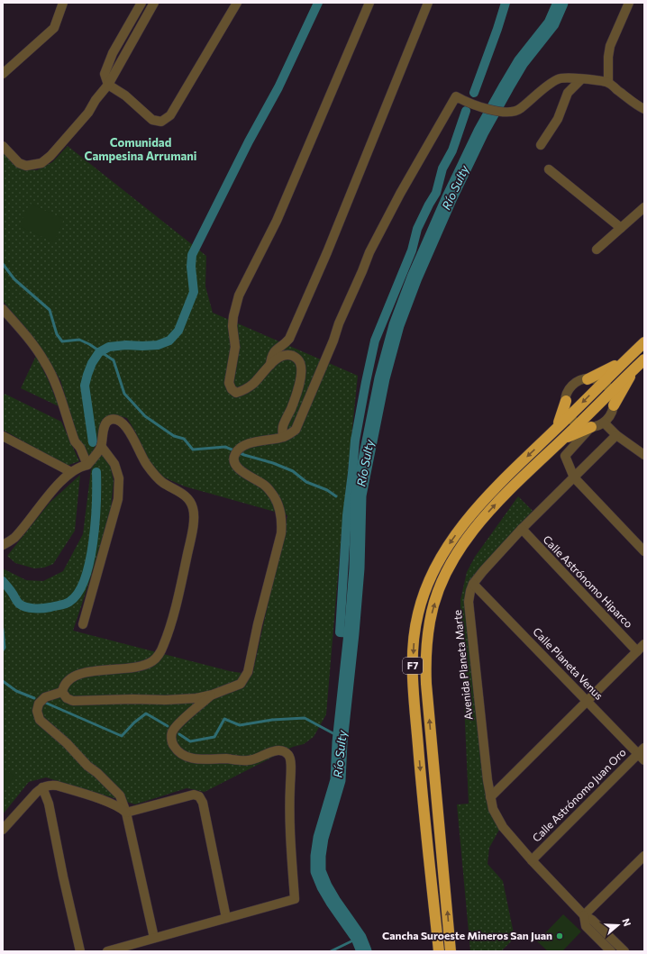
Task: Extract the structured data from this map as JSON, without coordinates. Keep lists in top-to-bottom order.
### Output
{
  "streets": {
    "highway": ["F7"],
    "street": [
      "Calle Astrónomo Hiparco",
      "Calle Planeta Venus",
      "Avenida Planeta Marte",
      "Calle Astrónomo Juan Oro"
    ]
  },
  "crossings": [
    ["Calle Astrónomo Hiparco", "Avenida Planeta Marte"],
    ["Calle Planeta Venus", "Avenida Planeta Marte"],
    ["Calle Planeta Venus", "Calle Astrónomo Juan Oro"],
    ["Avenida Planeta Marte", "Calle Astrónomo Juan Oro"]
  ],
  "districts": ["Comunidad Campesina Arrumani"],
  "water": ["Río Sulty"],
  "places": ["Cancha Suroeste Mineros San Juan"],
  "north": "right"
}
